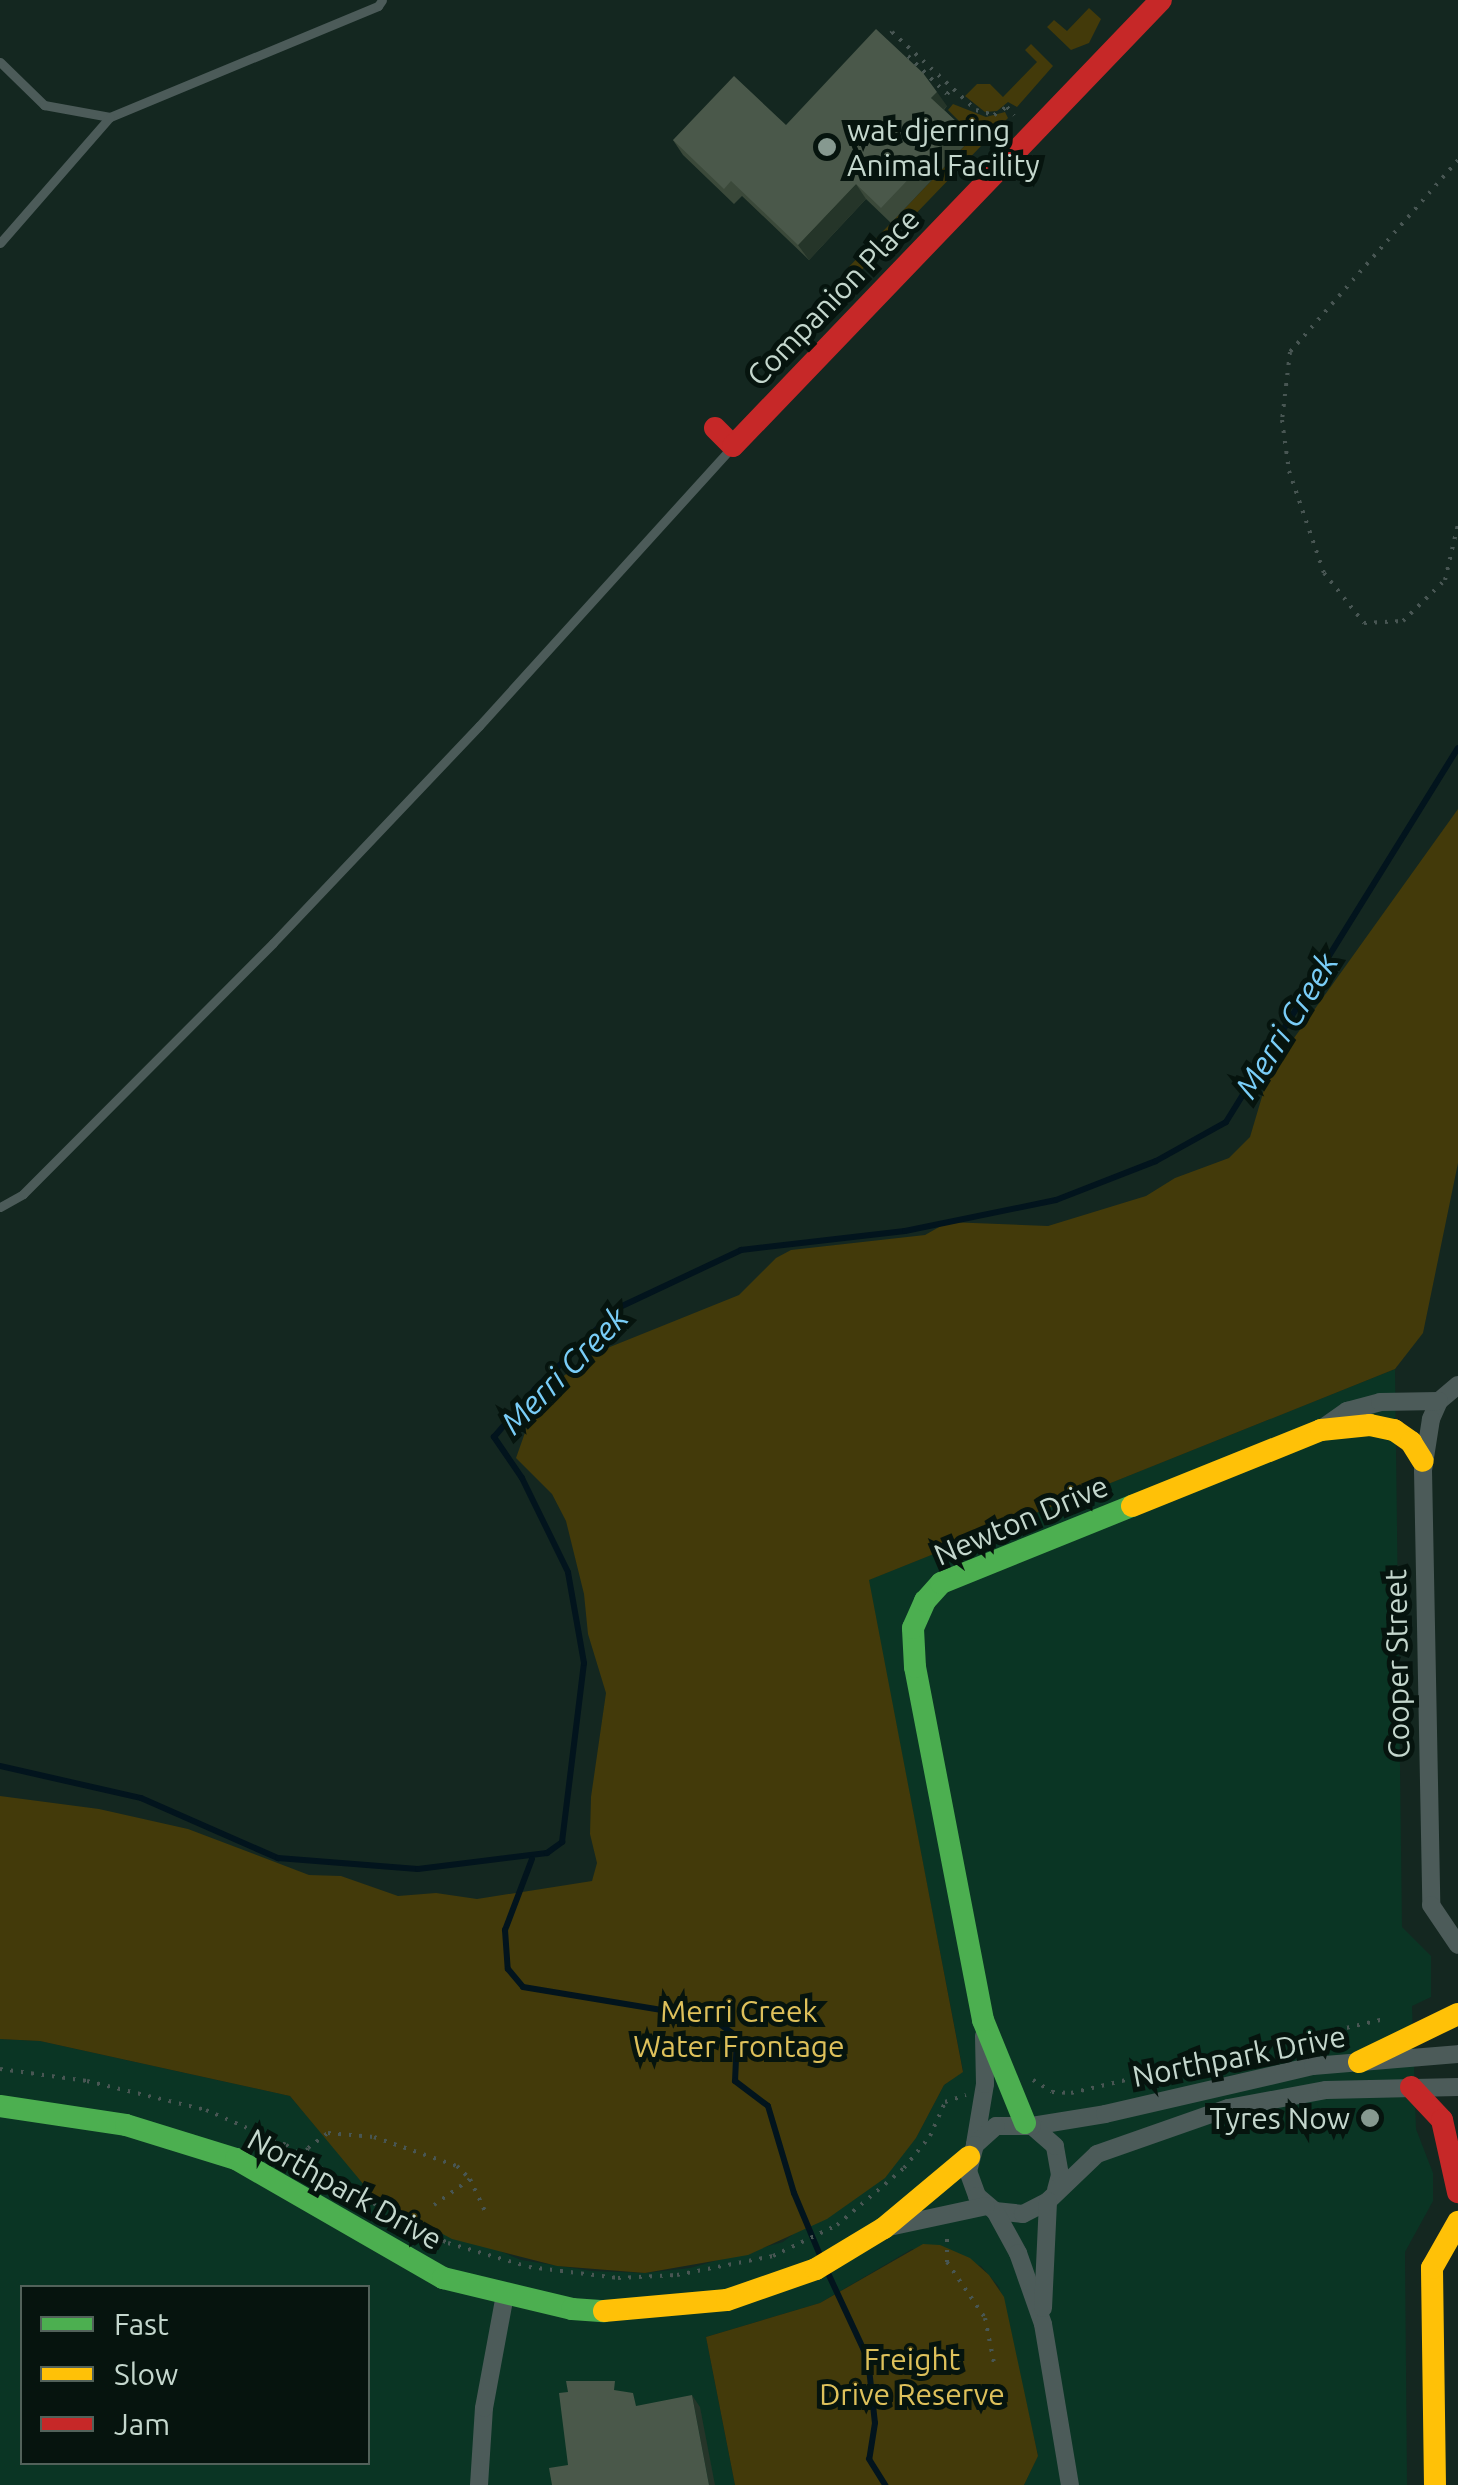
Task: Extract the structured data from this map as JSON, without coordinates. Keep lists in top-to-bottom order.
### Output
{
  "streets": {
    "street": [
      "Companion Place",
      "Newton Drive",
      "Cooper Street",
      "Northpark Drive"
    ]
  },
  "crossings": [
    ["Newton Drive", "Cooper Street"],
    ["Newton Drive", "Northpark Drive"]
  ],
  "water": ["Merri Creek"],
  "parks": ["Merri Creek Water Frontage", "Freight Drive Reserve"],
  "places": ["wat djerring Animal Facility", "Tyres Now"],
  "legend": ["Fast", "Slow", "Jam"]
}
